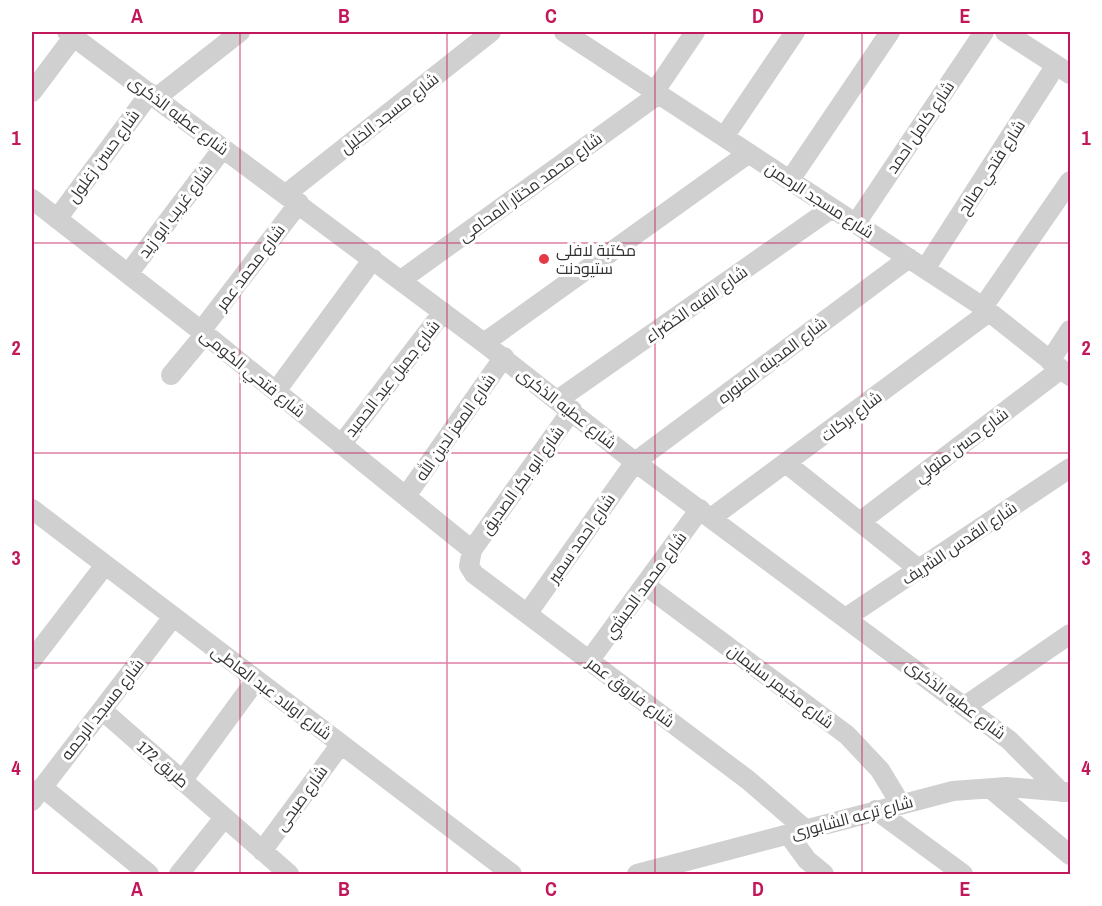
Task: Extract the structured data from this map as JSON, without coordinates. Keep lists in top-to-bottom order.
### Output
{
  "streets": {
    "street": [
      "شارع مسجد الخليل",
      "شارع عطيه الذكرى",
      "شارع كامل احمد",
      "شارع حسن زغلول",
      "شارع فتحي صالح",
      "شارع محمد مختار المحامى",
      "شارع مسجد الرحمن",
      "شارع غريب ابو زيد",
      "شارع محمد عمر",
      "شارع القبه الخضراء",
      "شارع المدينه المنوره",
      "شارع فتحي الكومى",
      "شارع جميل عبد الحميد",
      "شارع بركات",
      "شارع المعز لدين الله",
      "شارع حسن متولي",
      "شارع ابو بكر الصديق",
      "شارع احمد سمير",
      "شارع القدس الشريف",
      "شارع محمد الحبشي",
      "شارع مخيمر سليمان",
      "شارع اولاد عبد العاطى",
      "شارع فاروق عمر",
      "شارع مسجد الرحمه",
      "طريق 172",
      "شارع صبحى",
      "شارع ترعه الشابورى"
    ]
  },
  "crossings": [
    ["شارع مسجد الخليل", "شارع عطيه الذكرى"],
    ["شارع مسجد الخليل", "شارع محمد عمر"],
    ["شارع عطيه الذكرى", "شارع حسن زغلول"],
    ["شارع عطيه الذكرى", "شارع محمد مختار المحامى"],
    ["شارع عطيه الذكرى", "شارع غريب ابو زيد"],
    ["شارع عطيه الذكرى", "شارع محمد عمر"],
    ["شارع عطيه الذكرى", "شارع القبه الخضراء"],
    ["شارع عطيه الذكرى", "شارع المدينه المنوره"],
    ["شارع عطيه الذكرى", "شارع جميل عبد الحميد"],
    ["شارع عطيه الذكرى", "شارع بركات"],
    ["شارع عطيه الذكرى", "شارع المعز لدين الله"],
    ["شارع عطيه الذكرى", "شارع ابو بكر الصديق"],
    ["شارع عطيه الذكرى", "شارع احمد سمير"],
    ["شارع عطيه الذكرى", "شارع القدس الشريف"],
    ["شارع عطيه الذكرى", "شارع محمد الحبشي"],
    ["شارع عطيه الذكرى", "شارع ترعه الشابورى"],
    ["شارع كامل احمد", "شارع مسجد الرحمن"],
    ["شارع حسن زغلول", "شارع فتحي الكومى"],
    ["شارع فتحي صالح", "شارع مسجد الرحمن"],
    ["شارع فتحي صالح", "شارع المدينه المنوره"],
    ["شارع محمد مختار المحامى", "شارع مسجد الرحمن"],
    ["شارع مسجد الرحمن", "شارع القبه الخضراء"],
    ["شارع مسجد الرحمن", "شارع المدينه المنوره"],
    ["شارع مسجد الرحمن", "شارع بركات"],
    ["شارع مسجد الرحمن", "شارع حسن متولي"],
    ["شارع غريب ابو زيد", "شارع فتحي الكومى"],
    ["شارع محمد عمر", "شارع فتحي الكومى"],
    ["شارع القبه الخضراء", "شارع ابو بكر الصديق"],
    ["شارع المدينه المنوره", "شارع احمد سمير"],
    ["شارع فتحي الكومى", "شارع جميل عبد الحميد"],
    ["شارع فتحي الكومى", "شارع المعز لدين الله"],
    ["شارع فتحي الكومى", "شارع ابو بكر الصديق"],
    ["شارع فتحي الكومى", "شارع فاروق عمر"],
    ["شارع بركات", "شارع محمد الحبشي"],
    ["شارع ابو بكر الصديق", "شارع فاروق عمر"],
    ["شارع احمد سمير", "شارع فاروق عمر"],
    ["شارع محمد الحبشي", "شارع مخيمر سليمان"],
    ["شارع محمد الحبشي", "شارع فاروق عمر"],
    ["شارع مخيمر سليمان", "شارع ترعه الشابورى"],
    ["شارع اولاد عبد العاطى", "شارع مسجد الرحمه"],
    ["شارع اولاد عبد العاطى", "شارع صبحى"],
    ["شارع فاروق عمر", "شارع ترعه الشابورى"],
    ["شارع مسجد الرحمه", "طريق 172"],
    ["طريق 172", "شارع صبحى"]
  ],
  "places": ["مكتبة لافلى ستيودنت"],
  "grid": {
    "columns": [
      "A",
      "B",
      "C",
      "D",
      "E"
    ],
    "rows": [
      "1",
      "2",
      "3",
      "4"
    ]
  }
}
